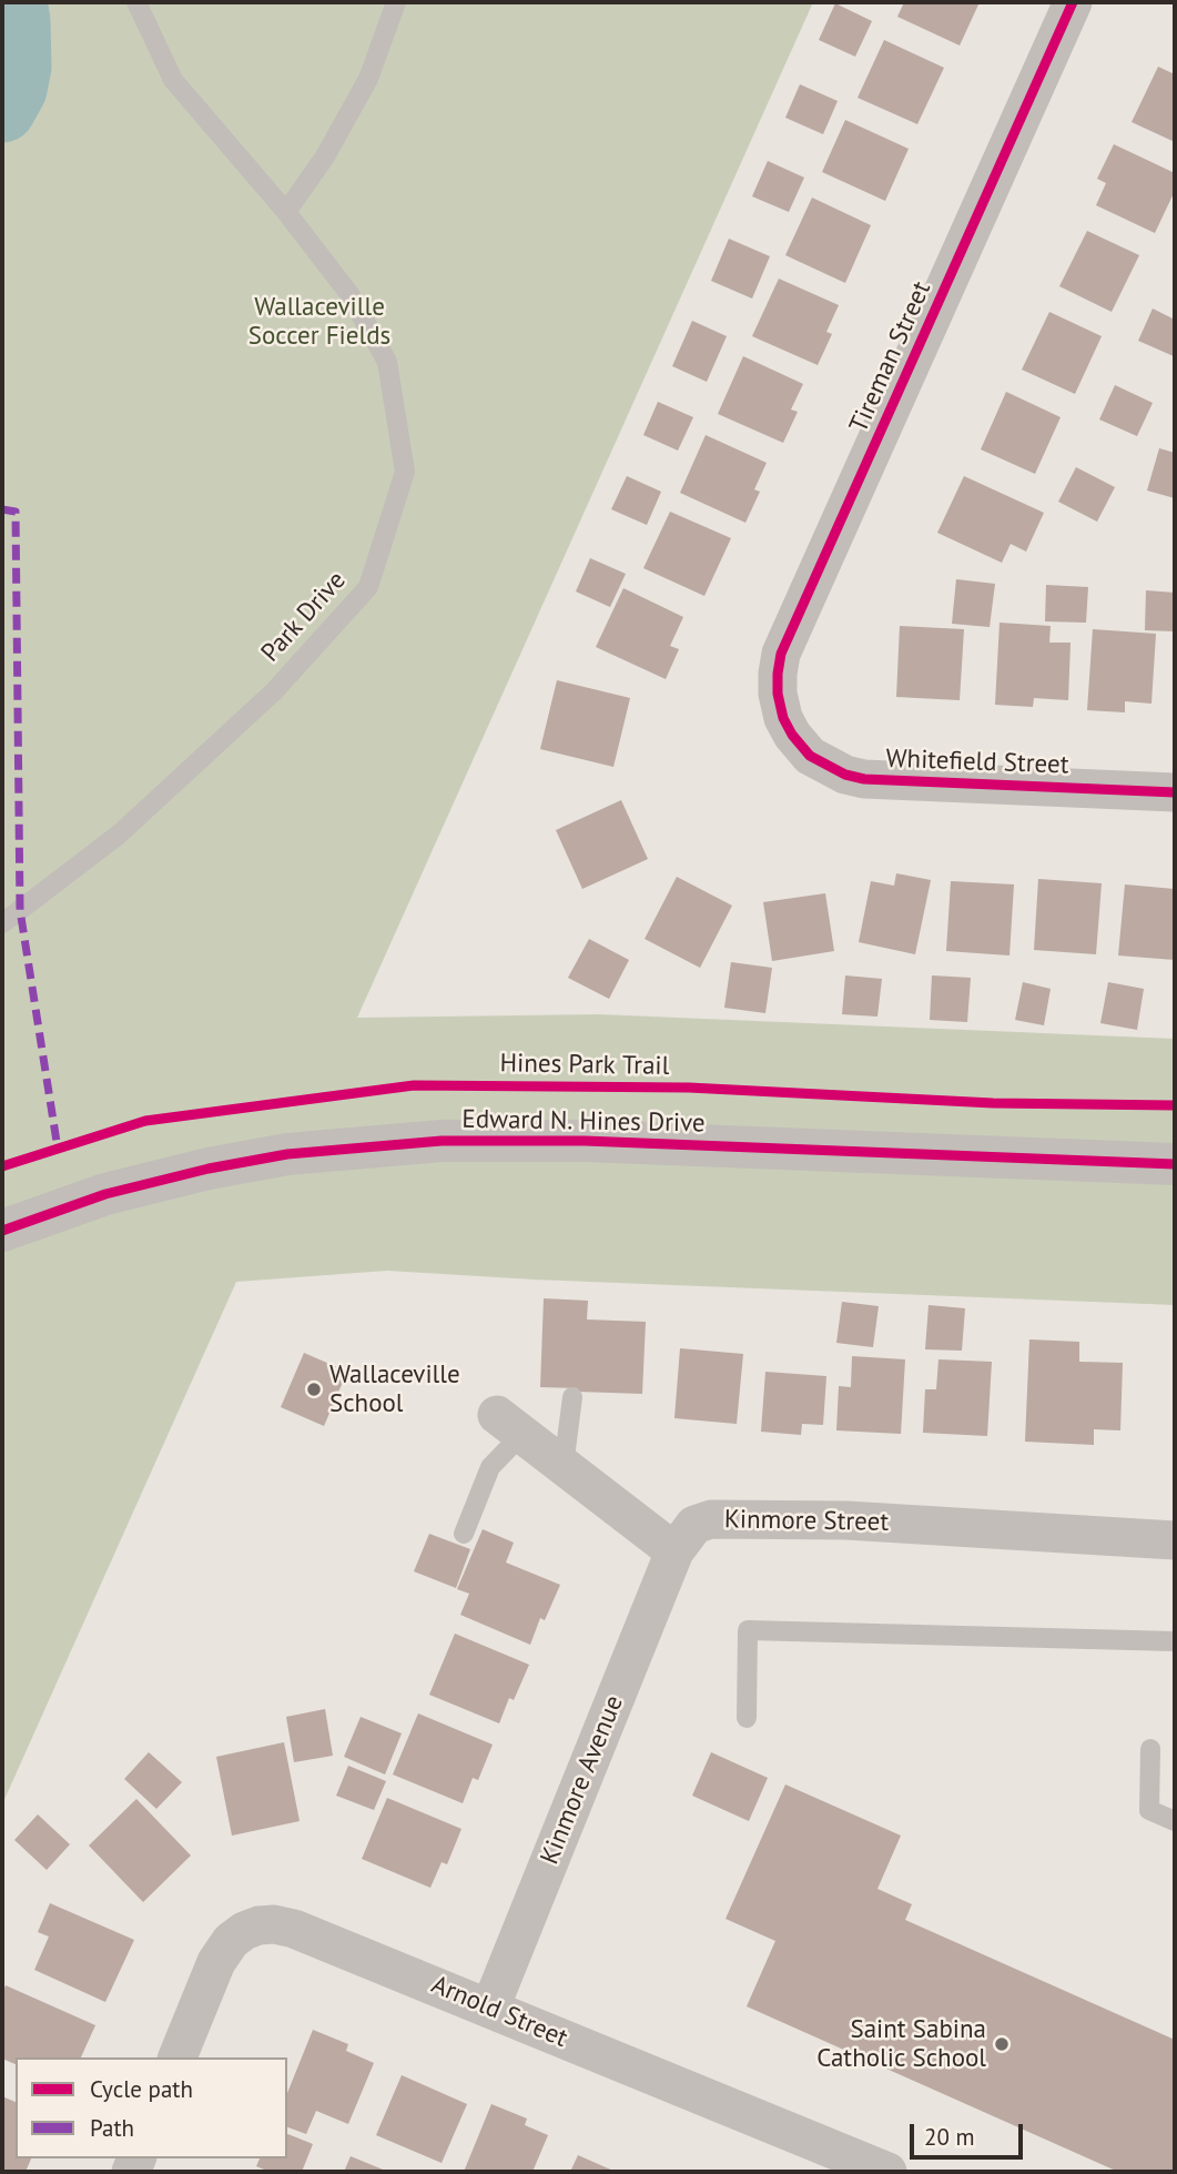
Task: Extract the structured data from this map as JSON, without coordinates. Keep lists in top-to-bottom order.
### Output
{
  "streets": {
    "street": [
      "Tireman Street",
      "Whitefield Street",
      "Edward N. Hines Drive",
      "Kinmore Street",
      "Kinmore Avenue",
      "Arnold Street"
    ],
    "lane": ["Park Drive"],
    "cycle path": ["Hines Park Trail"]
  },
  "crossings": [
    ["Tireman Street", "Whitefield Street"],
    ["Kinmore Street", "Kinmore Avenue"],
    ["Kinmore Avenue", "Arnold Street"]
  ],
  "parks": ["Wallaceville Soccer Fields"],
  "places": ["Wallaceville School", "Saint Sabina Catholic School"],
  "legend": ["Cycle path", "Path"],
  "scale_bar": "20 m"
}
